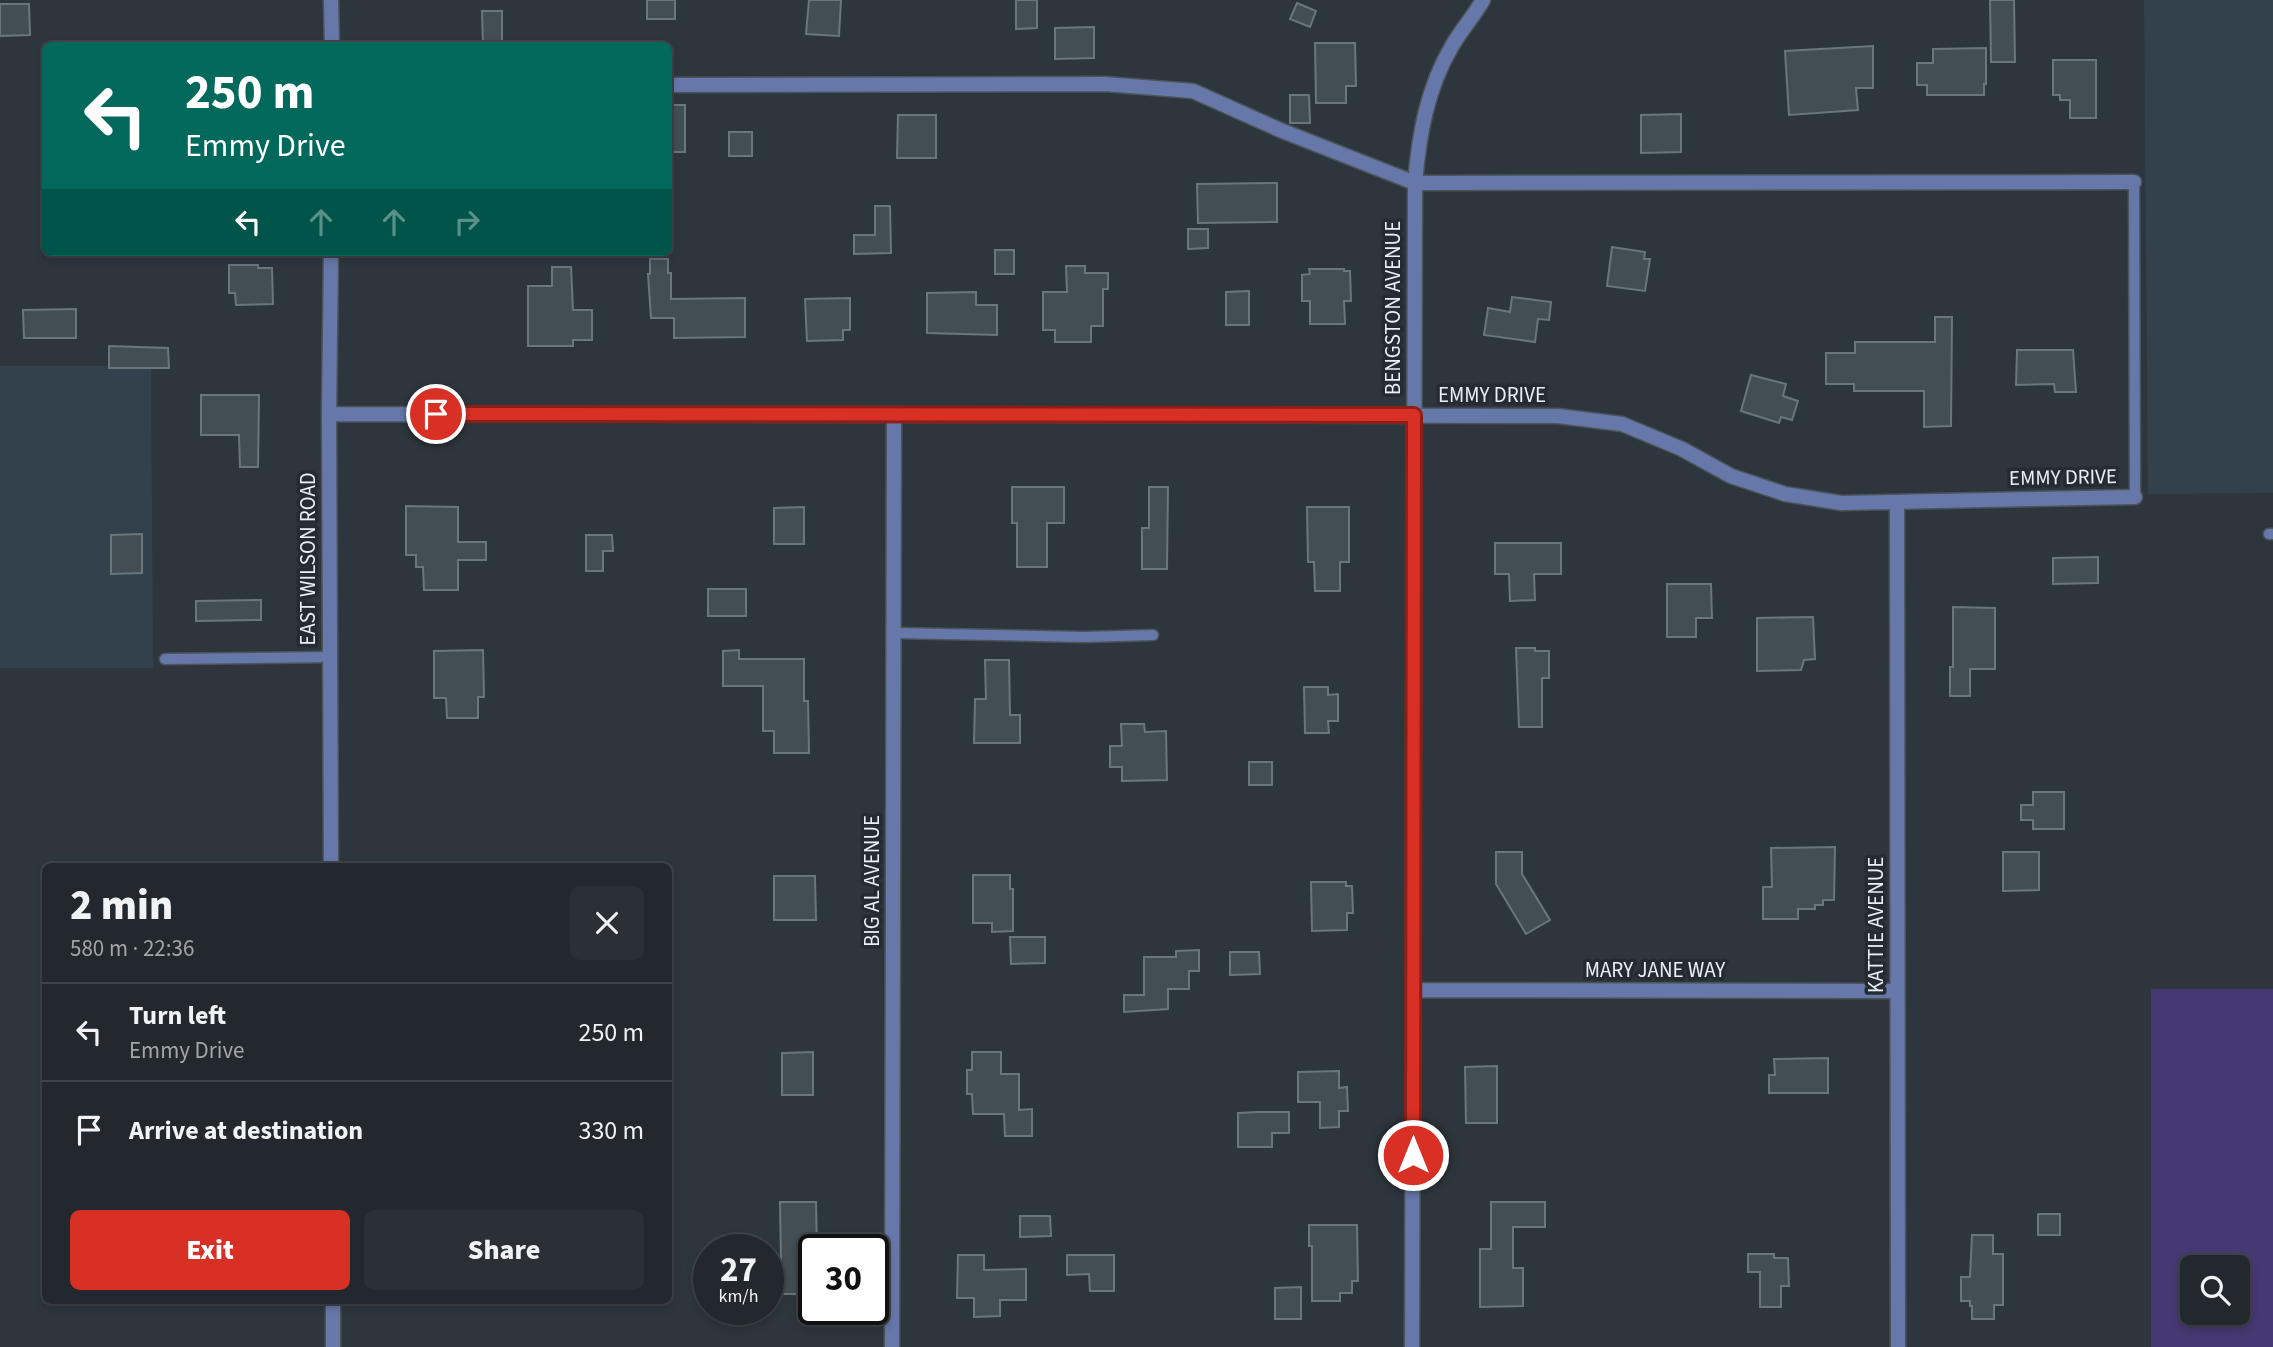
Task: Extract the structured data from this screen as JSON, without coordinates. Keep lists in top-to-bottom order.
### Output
{
  "streets": {
    "street": [
      "BENGSTON AVENUE",
      "EMMY DRIVE",
      "EAST WILSON ROAD",
      "BIG AL AVENUE",
      "KATTIE AVENUE",
      "MARY JANE WAY"
    ]
  },
  "crossings": [
    ["BENGSTON AVENUE", "EMMY DRIVE"],
    ["BENGSTON AVENUE", "MARY JANE WAY"],
    ["EMMY DRIVE", "EAST WILSON ROAD"],
    ["EMMY DRIVE", "BIG AL AVENUE"],
    ["EMMY DRIVE", "KATTIE AVENUE"],
    ["KATTIE AVENUE", "MARY JANE WAY"]
  ],
  "page": {
    "turn": ["250 m", "Emmy Drive"],
    "heading": ["2 min", "580 m · 22:36"],
    "list": [
      {
        "name": "Turn left",
        "note": "Emmy Drive",
        "value": "250 m"
      },
      {
        "name": "Arrive at destination",
        "value": "330 m"
      }
    ],
    "buttons": ["Exit", "Share"],
    "speed": "27 km/h",
    "limit": "30"
  }
}
